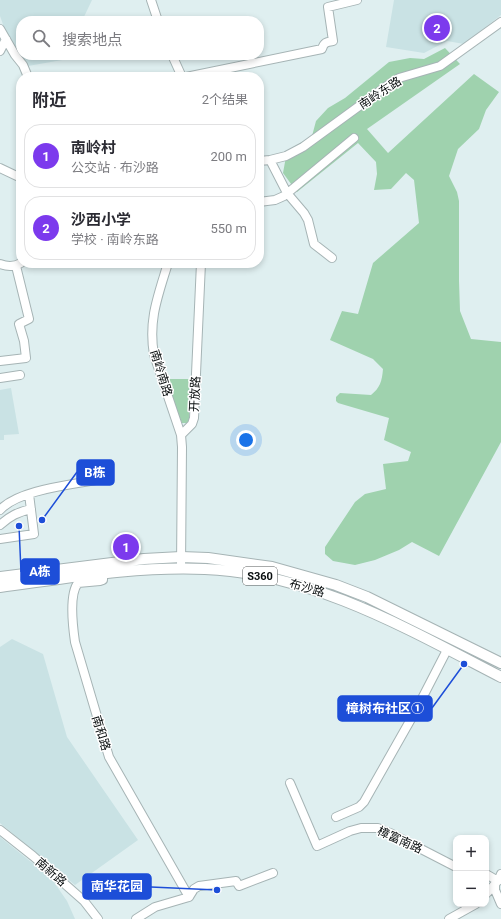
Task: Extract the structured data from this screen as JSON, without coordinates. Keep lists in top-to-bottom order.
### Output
{
  "streets": {
    "main road": ["S360", "布沙路"],
    "street": [
      "南岭东路",
      "南岭南路",
      "开放路",
      "南和路",
      "樟富南路",
      "南新路"
    ]
  },
  "crossings": [
    ["南岭南路", "开放路"],
    ["布沙路", "南和路"]
  ],
  "places": [
    "B栋",
    "A栋",
    "樟树布社区①",
    "南华花园"
  ],
  "page": {
    "pins": ["2", "1"],
    "search": "搜索地点",
    "heading": ["附近", "2个结果"],
    "list": [
      {
        "mark": "1",
        "name": "南岭村",
        "note": "公交站 · 布沙路",
        "value": "200 m"
      },
      {
        "mark": "2",
        "name": "沙西小学",
        "note": "学校 · 南岭东路",
        "value": "550 m"
      }
    ],
    "map_buttons": ["+", "−"]
  }
}
